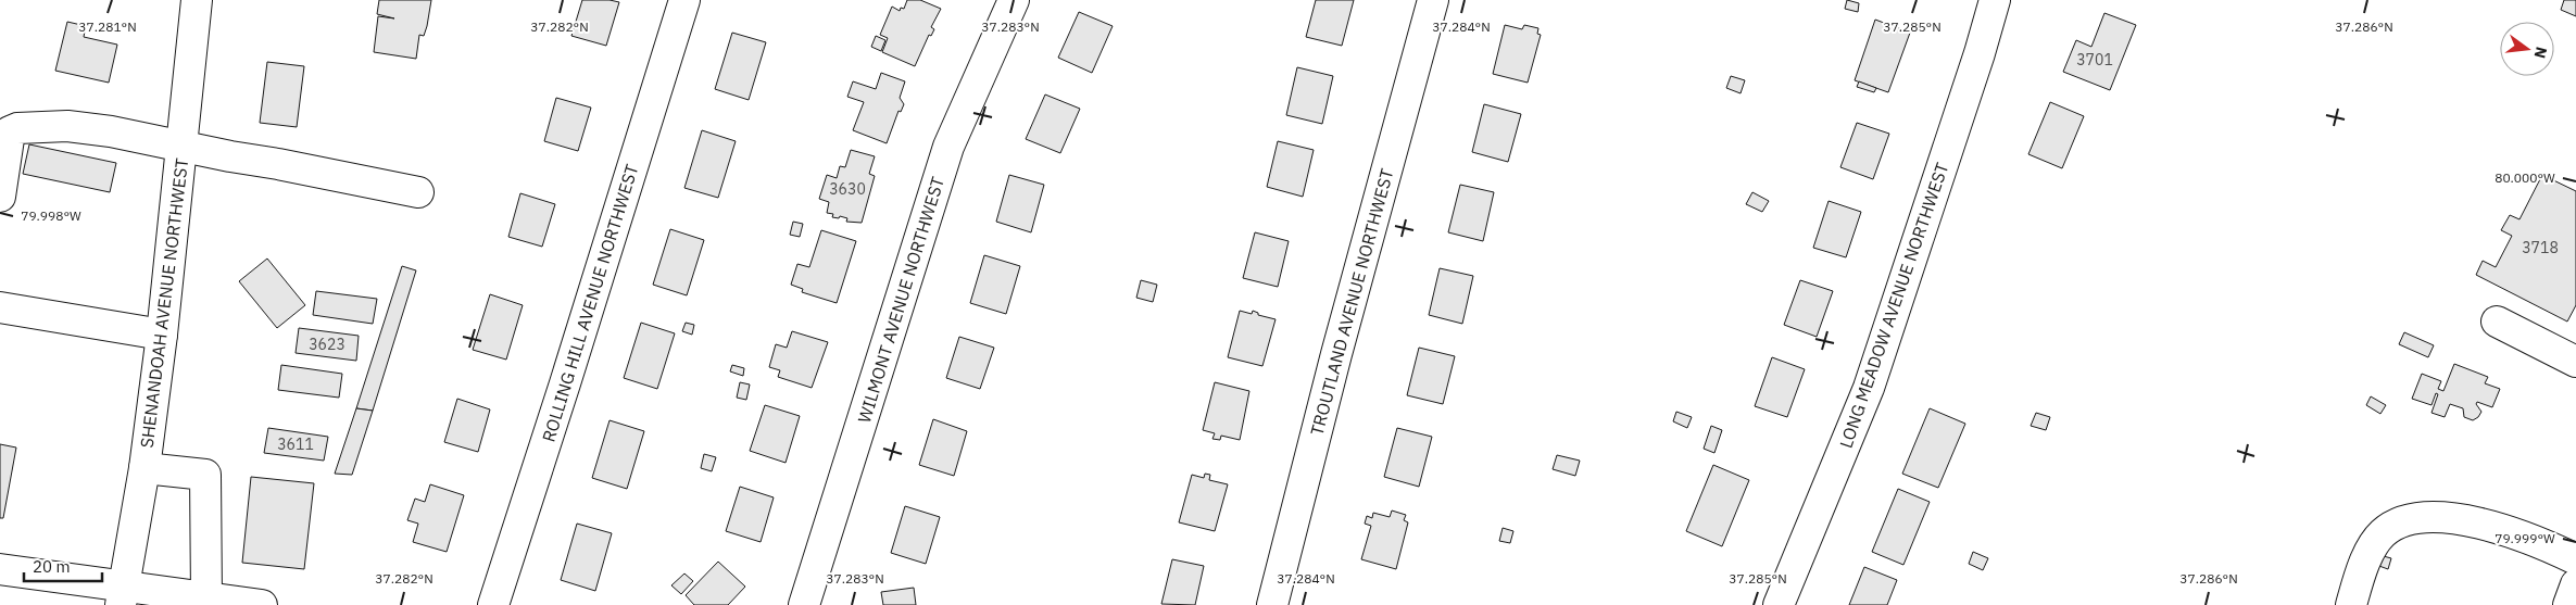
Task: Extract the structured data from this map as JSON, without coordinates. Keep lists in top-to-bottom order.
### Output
{
  "streets": {
    "street": [
      "WILMONT AVENUE NORTHWEST",
      "TROUTLAND AVENUE NORTHWEST",
      "SHENANDOAH AVENUE NORTHWEST",
      "ROLLING HILL AVENUE NORTHWEST",
      "LONG MEADOW AVENUE NORTHWEST"
    ]
  },
  "house_numbers": [
    "3701",
    "3630",
    "3718",
    "3623",
    "3611"
  ],
  "scale_bar": "20 m",
  "north": "right",
  "coordinates": [
    "37.281°N",
    "37.282°N",
    "37.283°N",
    "37.284°N",
    "37.285°N",
    "37.286°N",
    "80.000°W",
    "79.998°W",
    "79.999°W"
  ]
}
